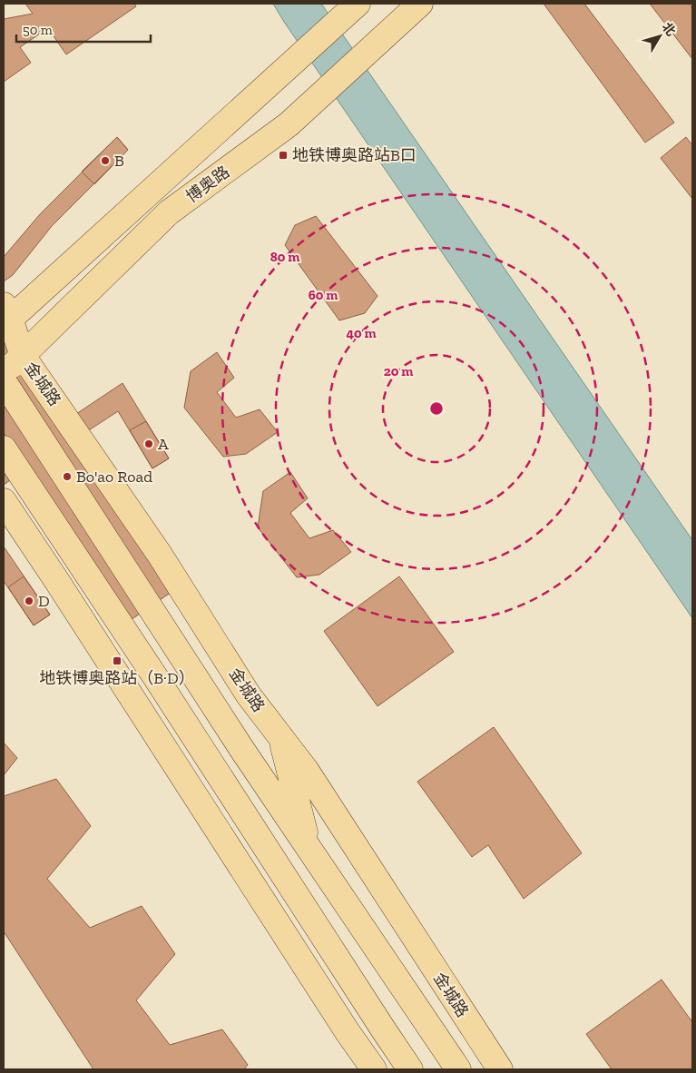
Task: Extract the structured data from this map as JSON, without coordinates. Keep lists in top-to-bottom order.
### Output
{
  "streets": {
    "main road": ["博奥路", "金城路"]
  },
  "crossings": [
    ["博奥路", "金城路"]
  ],
  "places": {
    "transit": ["地铁博奥路站B口", "地铁博奥路站（B·D）"],
    "other": [
      "B",
      "A",
      "Bo'ao Road",
      "D"
    ]
  },
  "scale_bar": "50 m",
  "north": "top right",
  "rings": [
    "80 m",
    "60 m",
    "40 m",
    "20 m"
  ]
}
